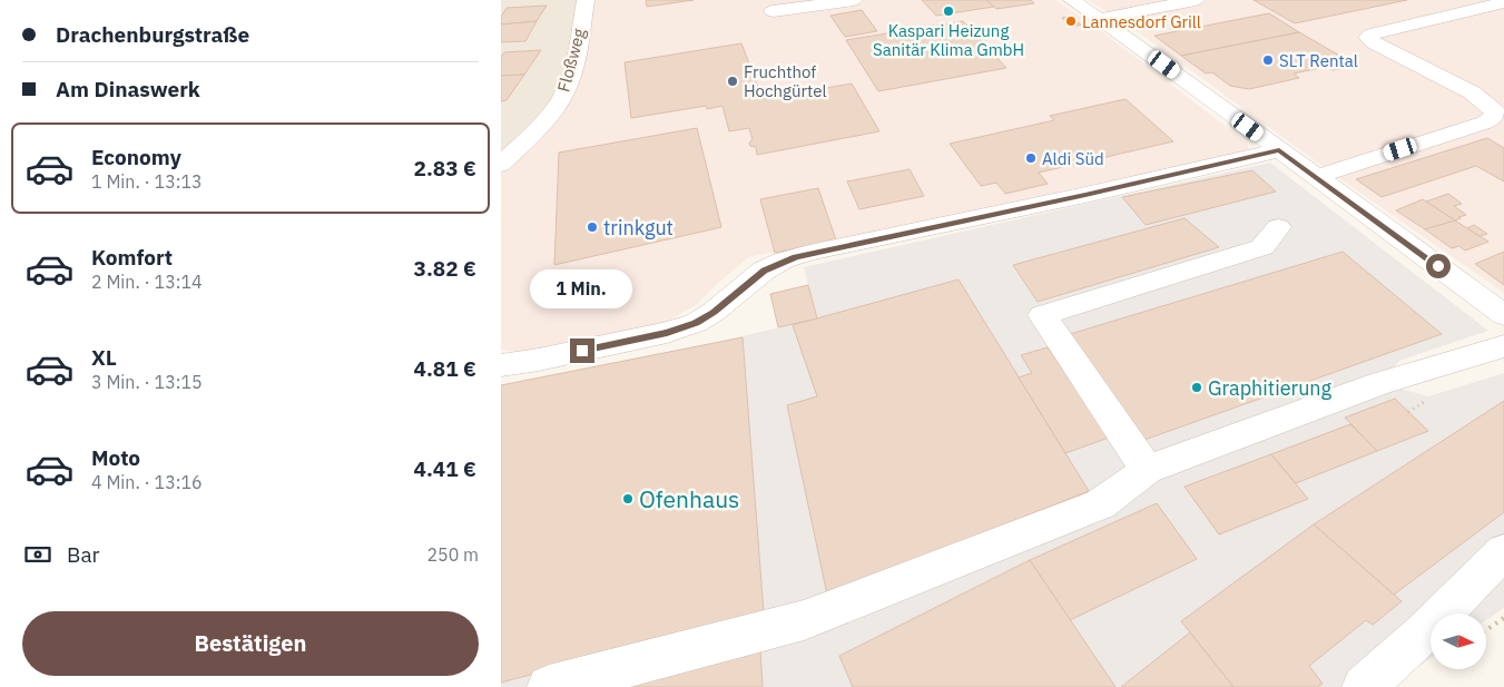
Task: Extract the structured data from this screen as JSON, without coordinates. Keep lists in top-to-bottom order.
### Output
{
  "streets": {
    "street": ["Floßweg"]
  },
  "places": [
    "Kaspari Heizung Sanitär Klima GmbH",
    "Lannesdorf Grill",
    "SLT Rental",
    "Fruchthof Hochgürtel",
    "Aldi Süd",
    "trinkgut",
    "Graphitierung",
    "Ofenhaus"
  ],
  "north": "right",
  "page": {
    "banner": ["Drachenburgstraße", "Am Dinaswerk"],
    "list": [
      {
        "name": "Economy",
        "note": "1 Min. · 13:13",
        "value": "2.83 €"
      },
      {
        "name": "Komfort",
        "note": "2 Min. · 13:14",
        "value": "3.82 €"
      },
      {
        "name": "XL",
        "note": "3 Min. · 13:15",
        "value": "4.81 €"
      },
      {
        "name": "Moto",
        "note": "4 Min. · 13:16",
        "value": "4.41 €"
      }
    ],
    "bubble": "1 Min.",
    "pay": ["Bar", "250 m"],
    "buttons": "Bestätigen"
  }
}
